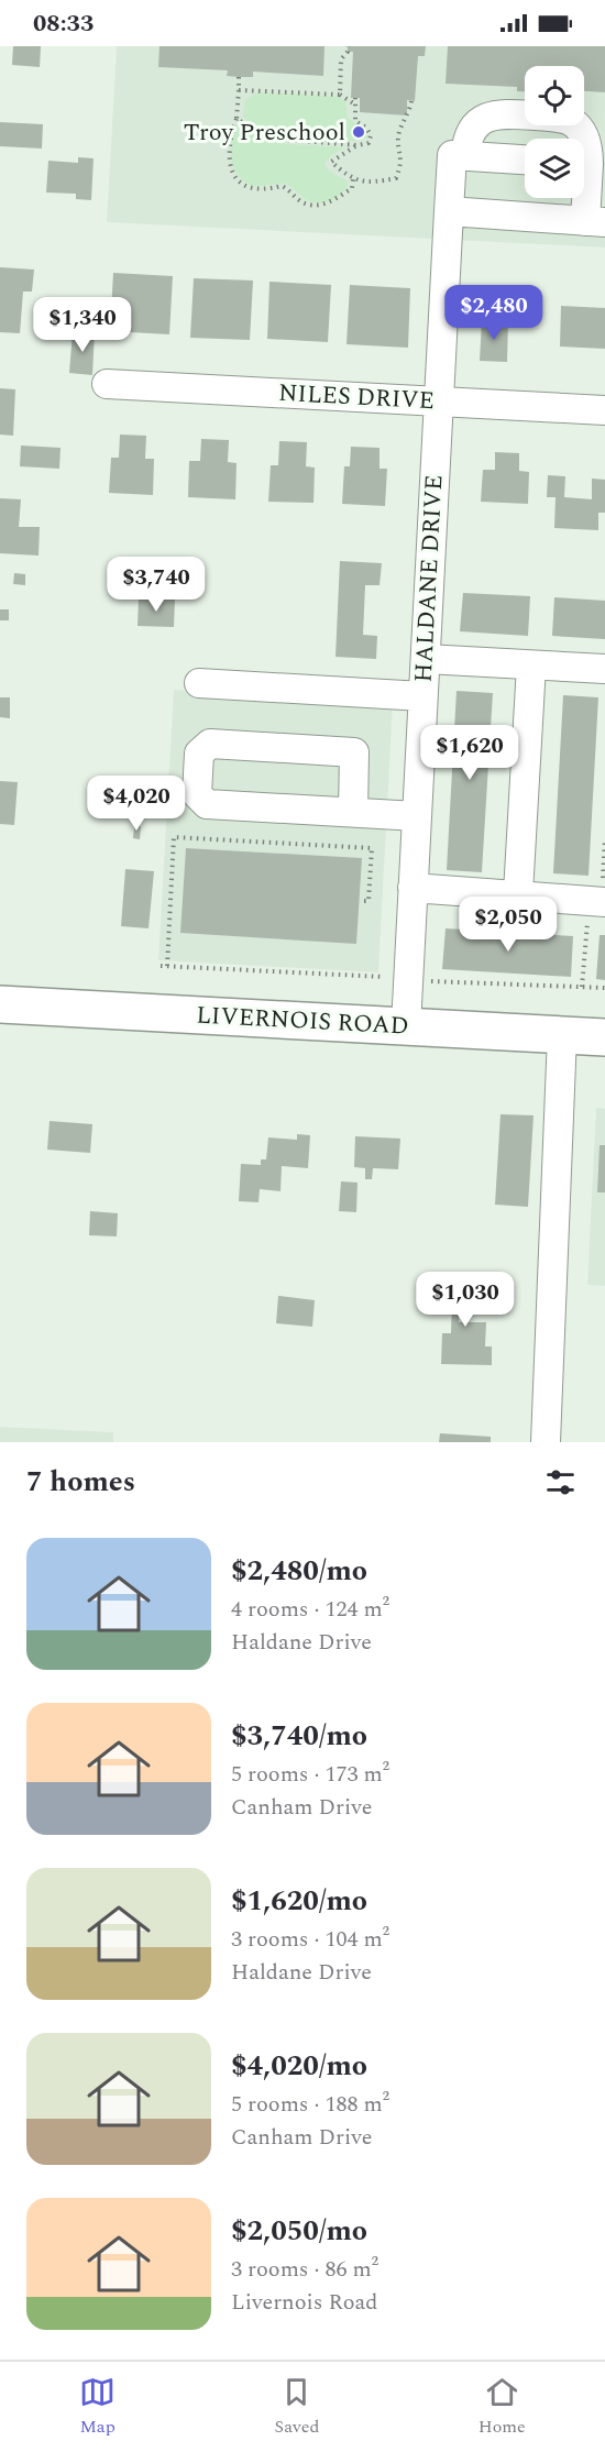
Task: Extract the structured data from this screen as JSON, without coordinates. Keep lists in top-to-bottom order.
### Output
{
  "streets": {
    "main road": ["LIVERNOIS ROAD"],
    "street": ["NILES DRIVE", "HALDANE DRIVE"]
  },
  "crossings": [
    ["NILES DRIVE", "HALDANE DRIVE"],
    ["HALDANE DRIVE", "LIVERNOIS ROAD"]
  ],
  "places": ["Troy Preschool"],
  "page": {
    "status": "08:33",
    "price": [
      "$2,480",
      "$1,340",
      "$3,740",
      "$1,620",
      "$4,020",
      "$2,050",
      "$1,030"
    ],
    "heading": "7 homes",
    "list": [
      {
        "name": "$2,480/mo",
        "note": "4 rooms · 124 m² · Haldane Drive"
      },
      {
        "name": "$3,740/mo",
        "note": "5 rooms · 173 m² · Canham Drive"
      },
      {
        "name": "$1,620/mo",
        "note": "3 rooms · 104 m² · Haldane Drive"
      },
      {
        "name": "$4,020/mo",
        "note": "5 rooms · 188 m² · Canham Drive"
      },
      {
        "name": "$2,050/mo",
        "note": "3 rooms · 86 m² · Livernois Road"
      }
    ],
    "tabs": ["Map", "Saved", "Home"]
  }
}
